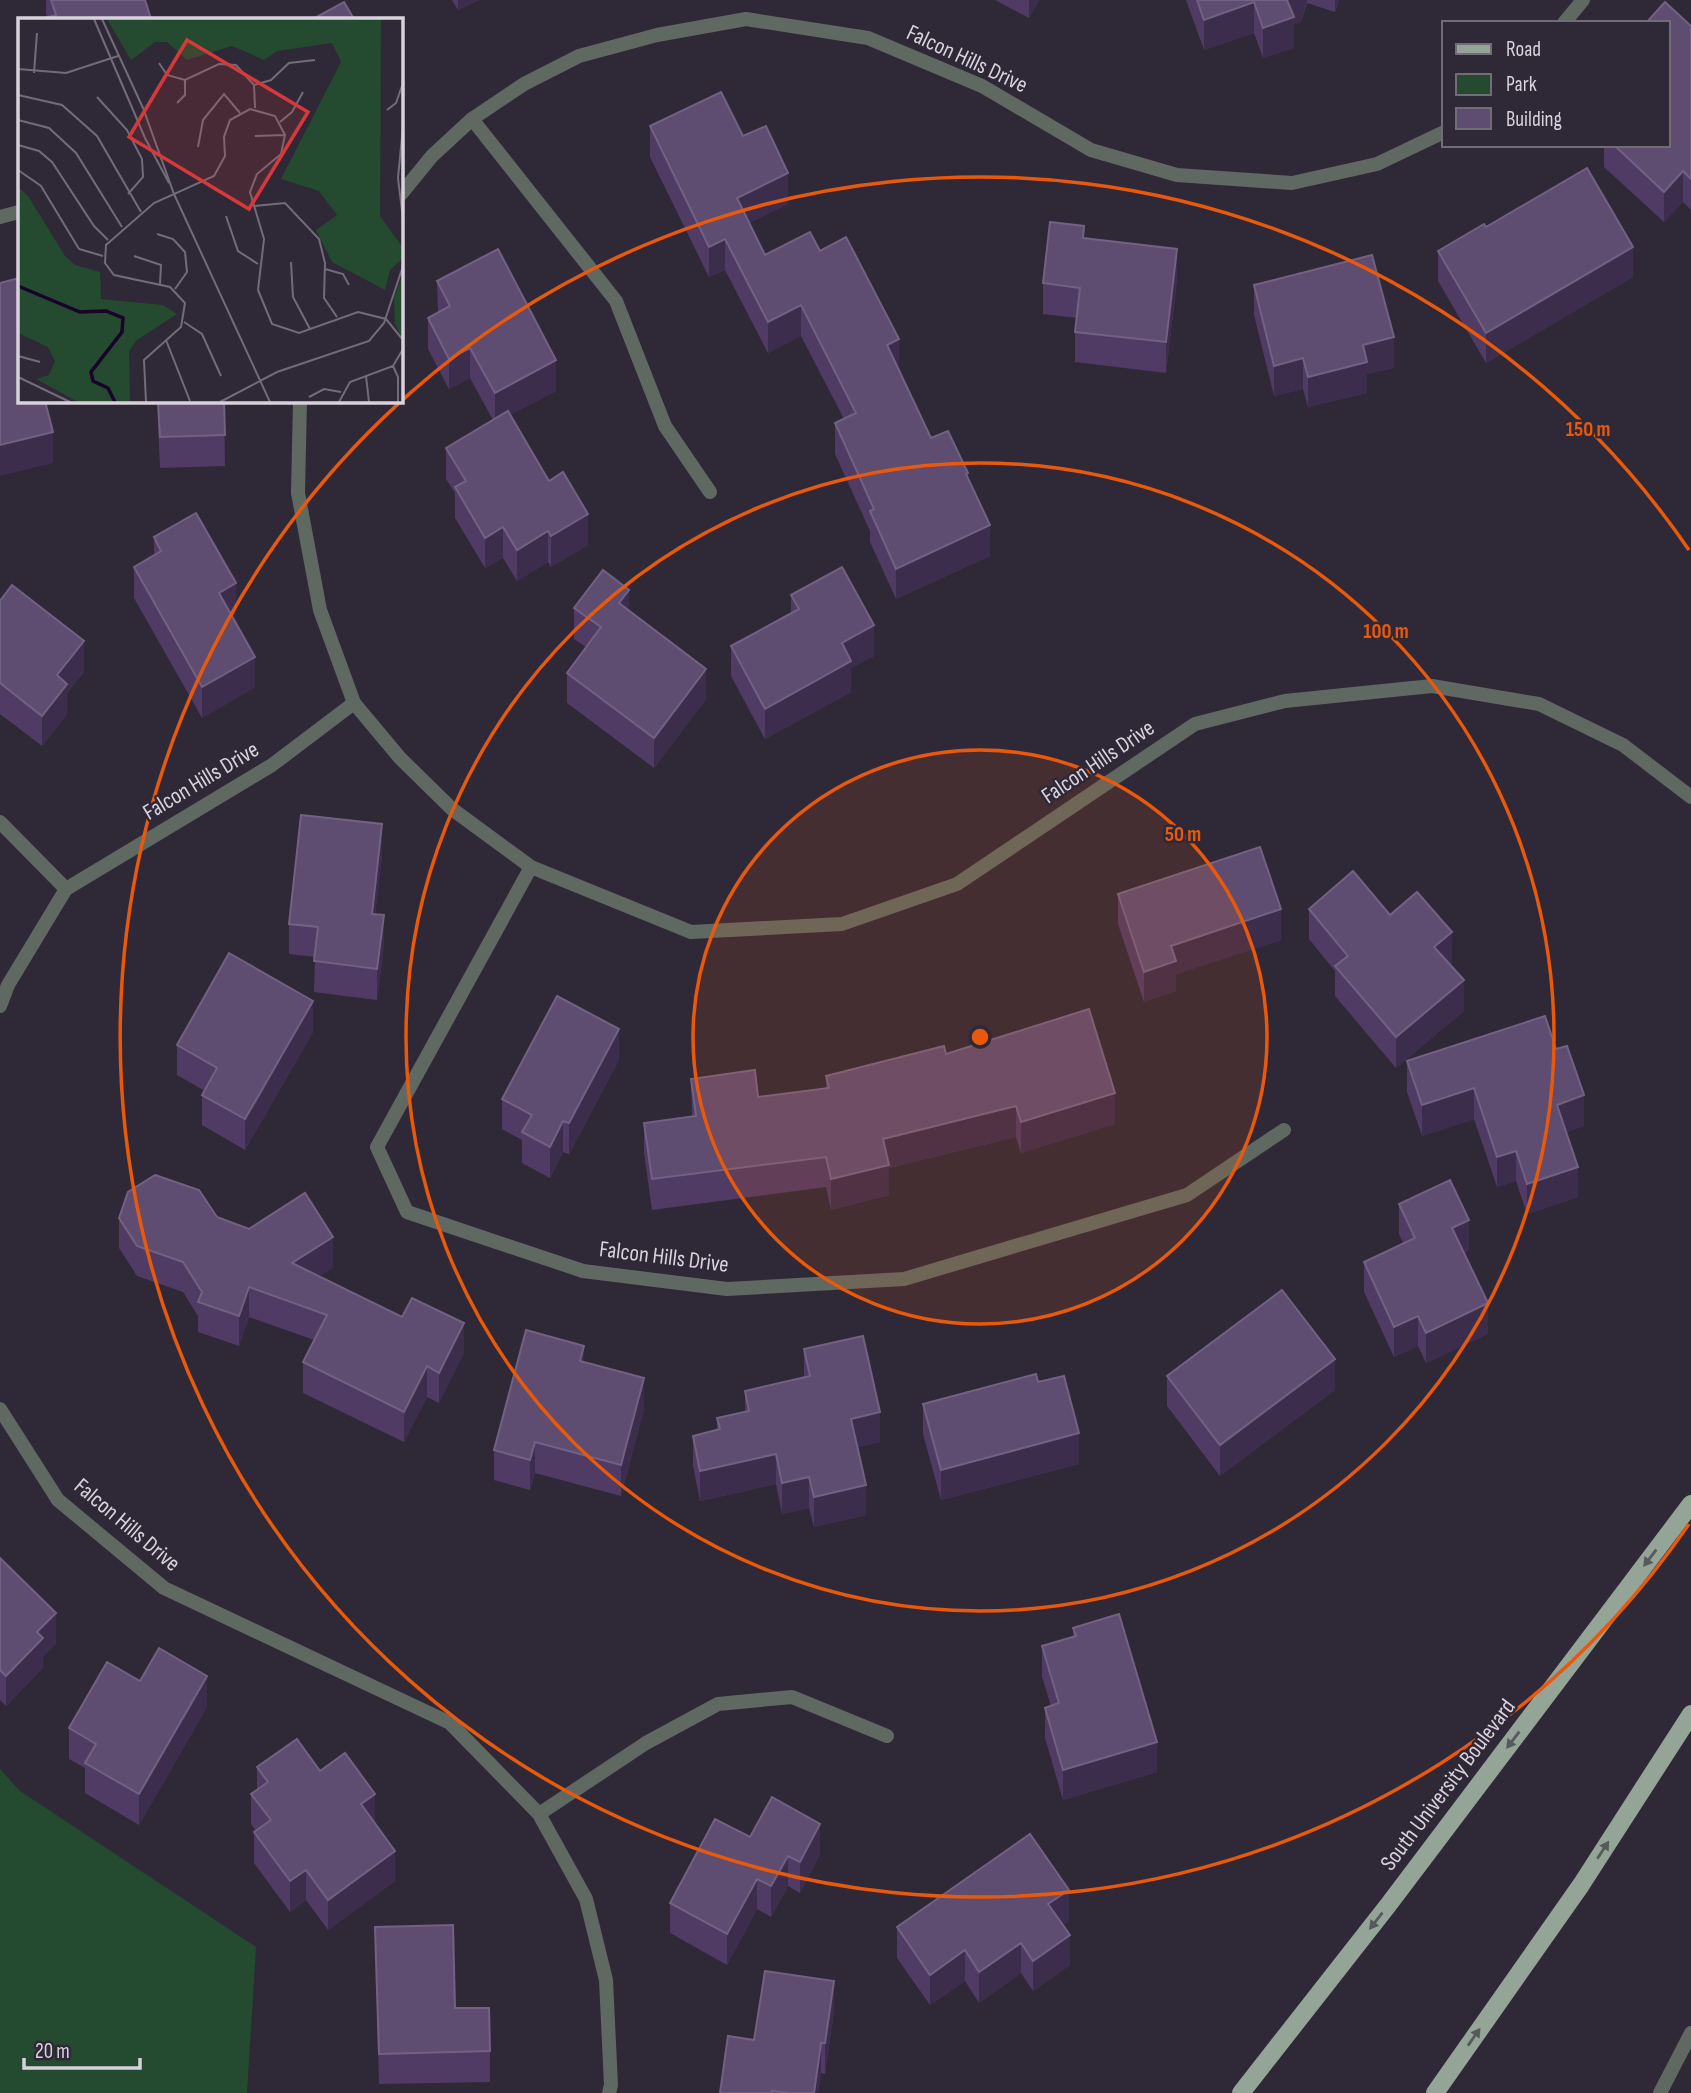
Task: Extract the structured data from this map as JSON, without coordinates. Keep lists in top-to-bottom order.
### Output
{
  "streets": {
    "main road": ["South University Boulevard"],
    "street": ["Falcon Hills Drive"]
  },
  "legend": ["Road", "Park", "Building"],
  "scale_bar": "20 m",
  "rings": ["150 m", "100 m", "50 m"]
}
